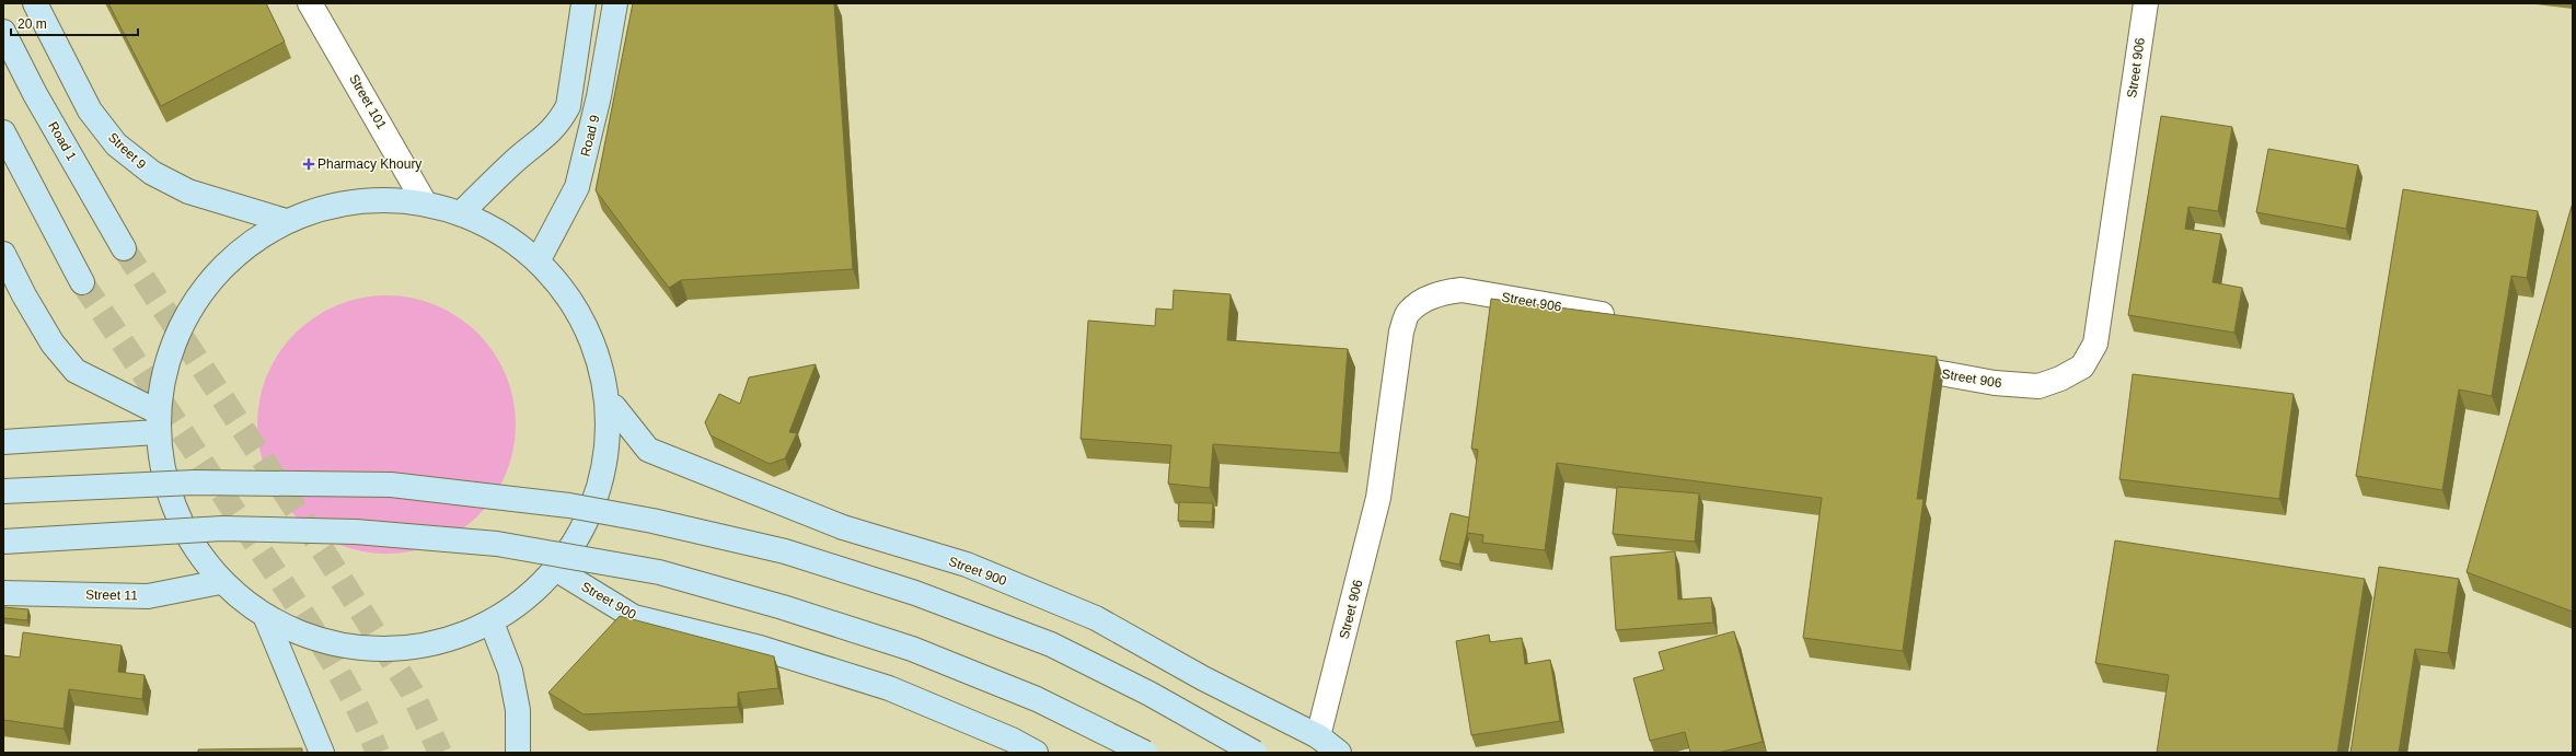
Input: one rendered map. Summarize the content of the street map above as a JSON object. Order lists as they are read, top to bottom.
{
  "streets": {
    "street": [
      "Street 906",
      "Street 101",
      "Road 9",
      "Road 1",
      "Street 9",
      "Street 900",
      "Street 11"
    ]
  },
  "crossings": [
    ["Street 906", "Street 900"]
  ],
  "places": {
    "health": ["Pharmacy Khoury"]
  },
  "scale_bar": "20 m"
}
